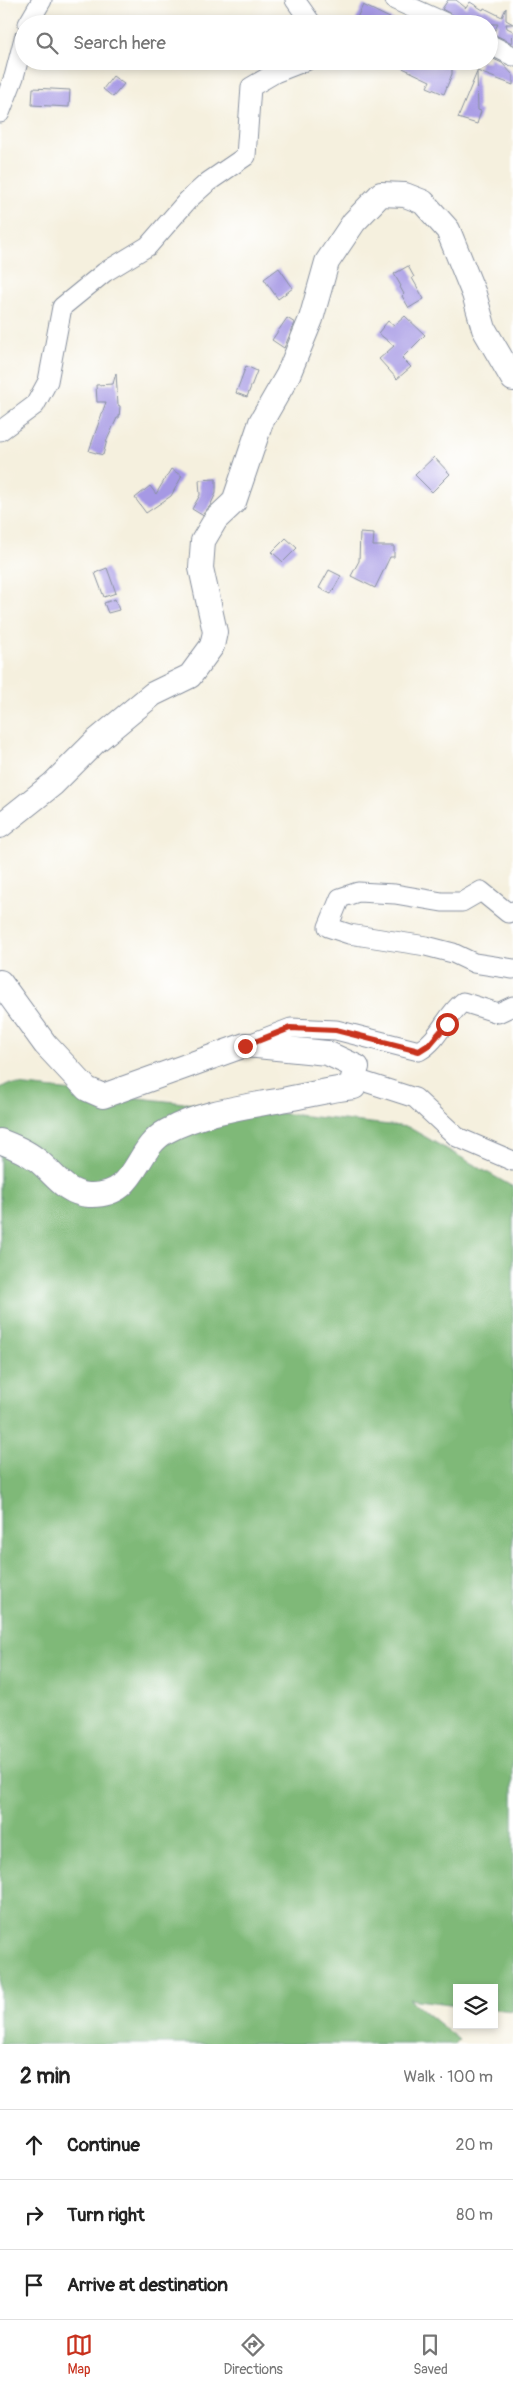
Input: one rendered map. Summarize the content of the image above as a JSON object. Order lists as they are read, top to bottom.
{
  "page": {
    "search": "Search here",
    "heading": ["2 min", "Walk · 100 m"],
    "list": [
      ["Continue", "20 m"],
      ["Turn right", "80 m"],
      "Arrive at destination"
    ],
    "nav": ["Map", "Directions", "Saved"]
  }
}
